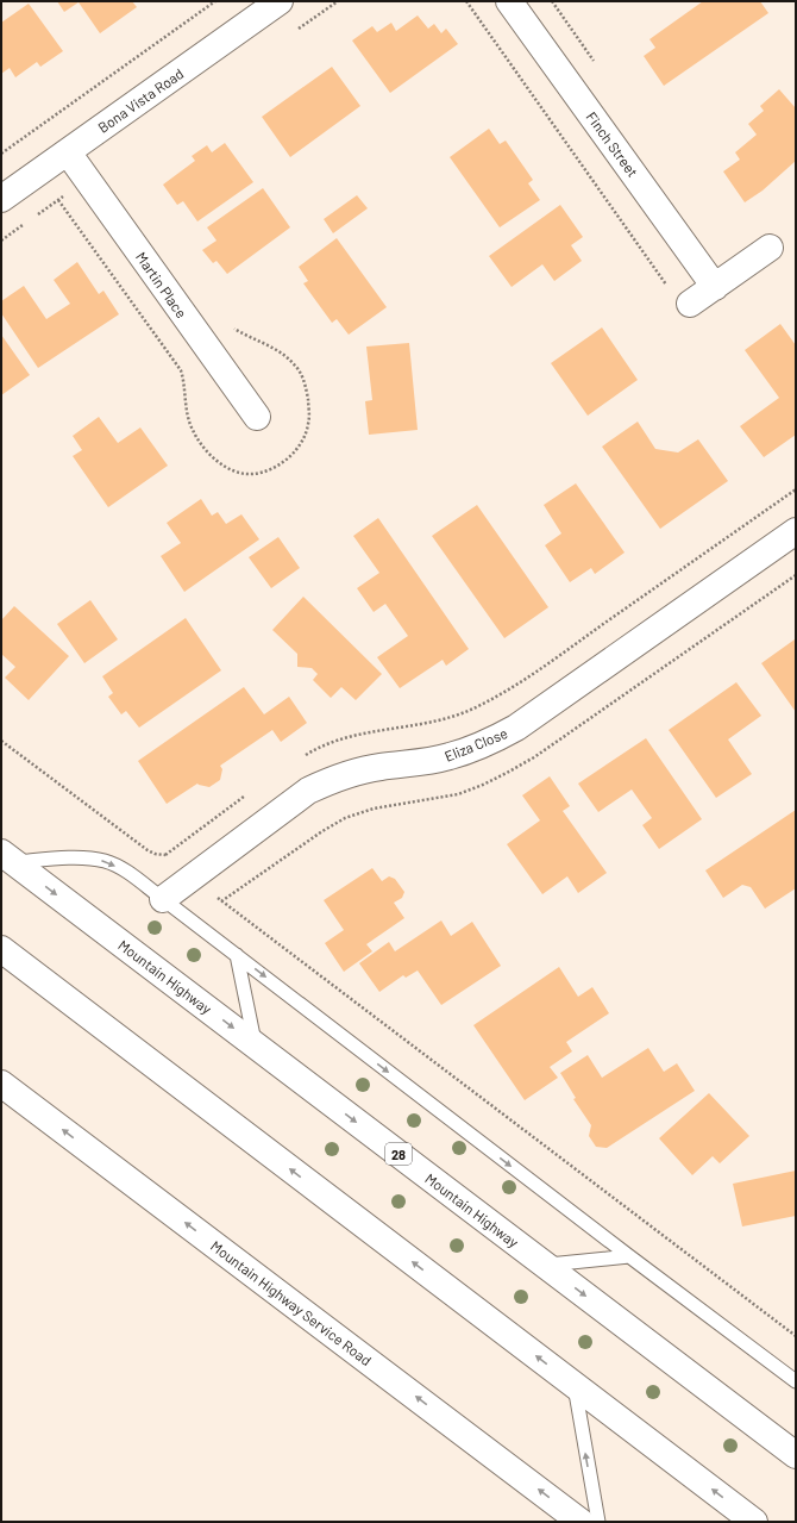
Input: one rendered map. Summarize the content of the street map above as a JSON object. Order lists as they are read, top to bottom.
{
  "streets": {
    "street": [
      "Bona Vista Road",
      "Finch Street",
      "Martin Place",
      "Eliza Close",
      "Mountain Highway",
      "28",
      "Mountain Highway Service Road"
    ]
  },
  "crossings": [
    ["Bona Vista Road", "Martin Place"],
    ["Eliza Close", "Mountain Highway"]
  ],
  "one_way": ["Mountain Highway"]
}
